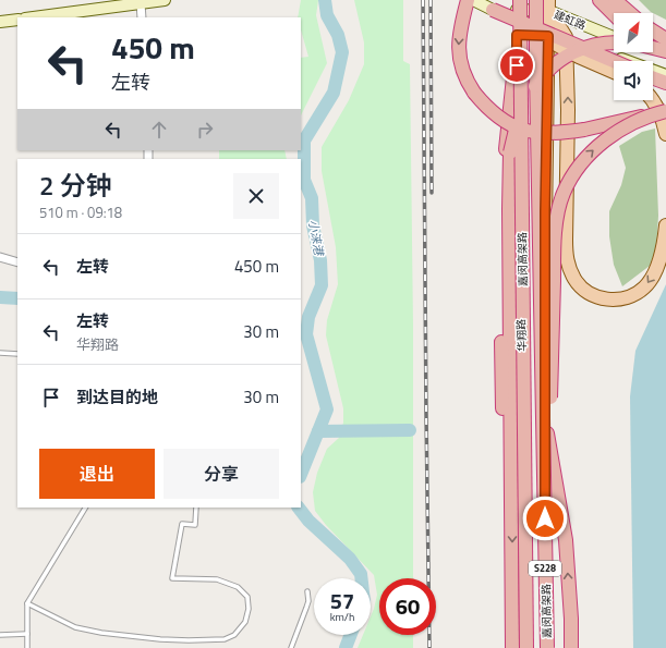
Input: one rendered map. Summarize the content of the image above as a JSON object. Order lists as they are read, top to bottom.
{
  "streets": {
    "highway": ["嘉闵高架路", "S228"],
    "main road": ["建虹路", "华翔路"]
  },
  "crossings": [
    ["建虹路", "嘉闵高架路"],
    ["建虹路", "华翔路"],
    ["嘉闵高架路", "华翔路"]
  ],
  "water": ["小涞港"],
  "north": "top right",
  "page": {
    "turn": ["450 m", "左转"],
    "heading": ["2 分钟", "510 m · 09:18"],
    "list": [
      {
        "name": "左转",
        "value": "450 m"
      },
      {
        "name": "左转",
        "note": "华翔路",
        "value": "30 m"
      },
      {
        "name": "到达目的地",
        "value": "30 m"
      }
    ],
    "buttons": ["退出", "分享"],
    "speed": "57 km/h",
    "limit": "60"
  }
}
